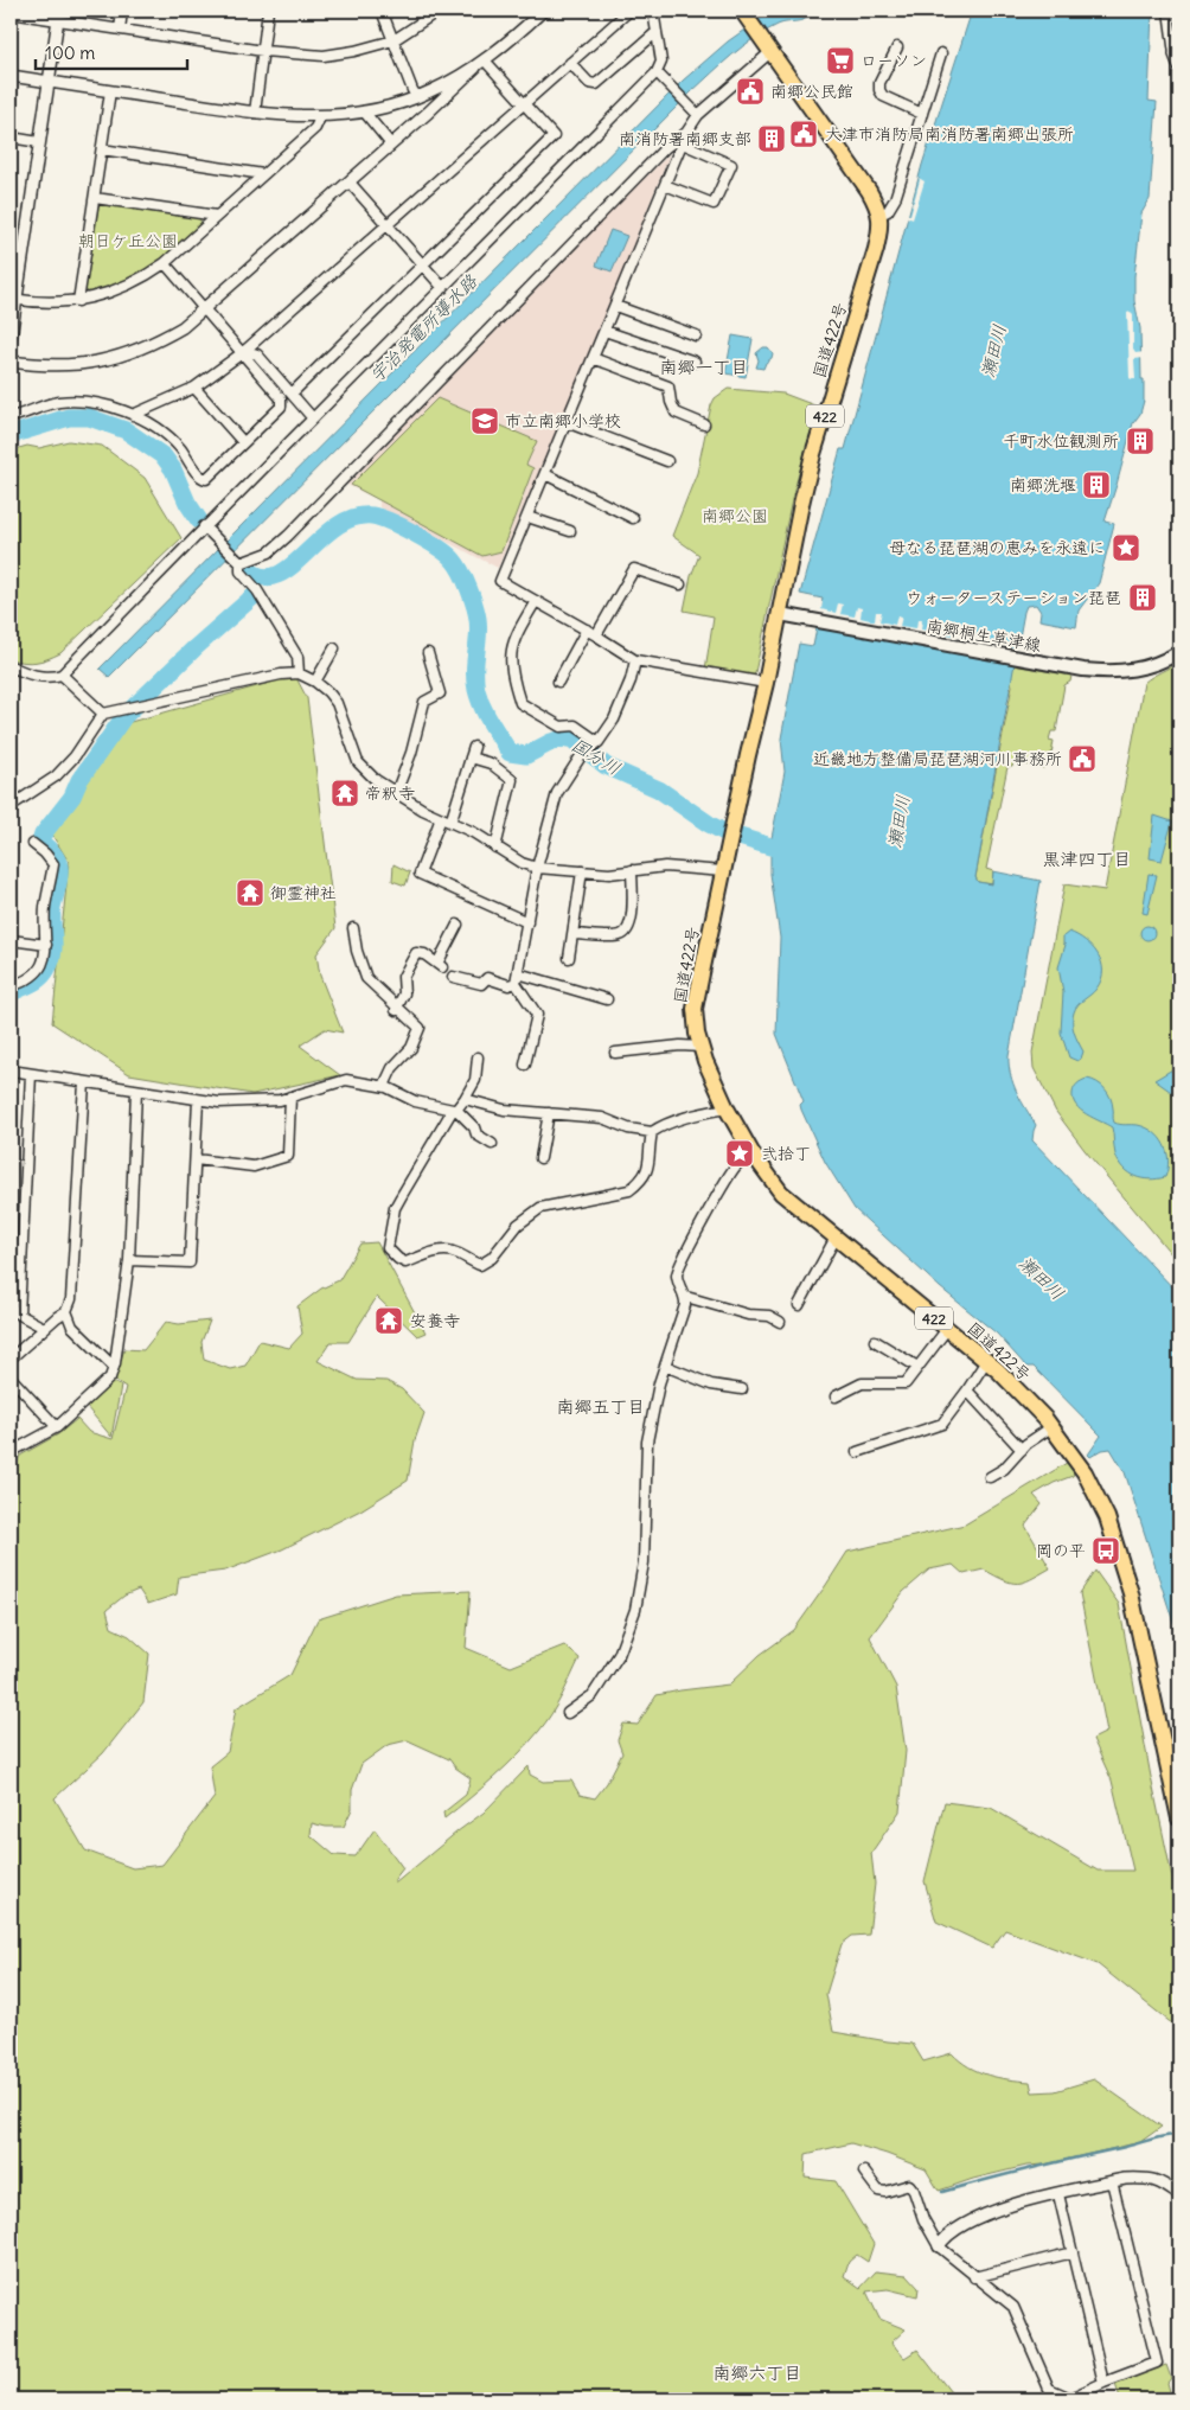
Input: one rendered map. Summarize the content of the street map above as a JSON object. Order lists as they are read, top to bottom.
{
  "streets": {
    "highway": ["国道422号", "422"],
    "main road": ["南郷桐生草津線"]
  },
  "crossings": [
    ["国道422号", "南郷桐生草津線"]
  ],
  "districts": [
    "南郷一丁目",
    "黒津四丁目",
    "南郷五丁目",
    "南郷六丁目"
  ],
  "water": ["宇治発電所導水路", "瀬田川", "国分川"],
  "parks": ["朝日ケ丘公園", "南郷公園"],
  "places": {
    "supermarket": ["ローソン"],
    "public building": ["南郷公民館", "大津市消防局南消防署南郷出張所", "近畿地方整備局琵琶湖河川事務所"],
    "building": [
      "南消防署南郷支部",
      "千町水位観測所",
      "南郷洗堰",
      "ウォーターステーション琵琶"
    ],
    "school or university": ["市立南郷小学校"],
    "place": ["母なる琵琶湖の恵みを永遠に", "弐拾丁"],
    "temple": ["帝釈寺", "御霊神社", "安養寺"],
    "bus stop": ["岡の平"]
  },
  "scale_bar": "100 m"
}
